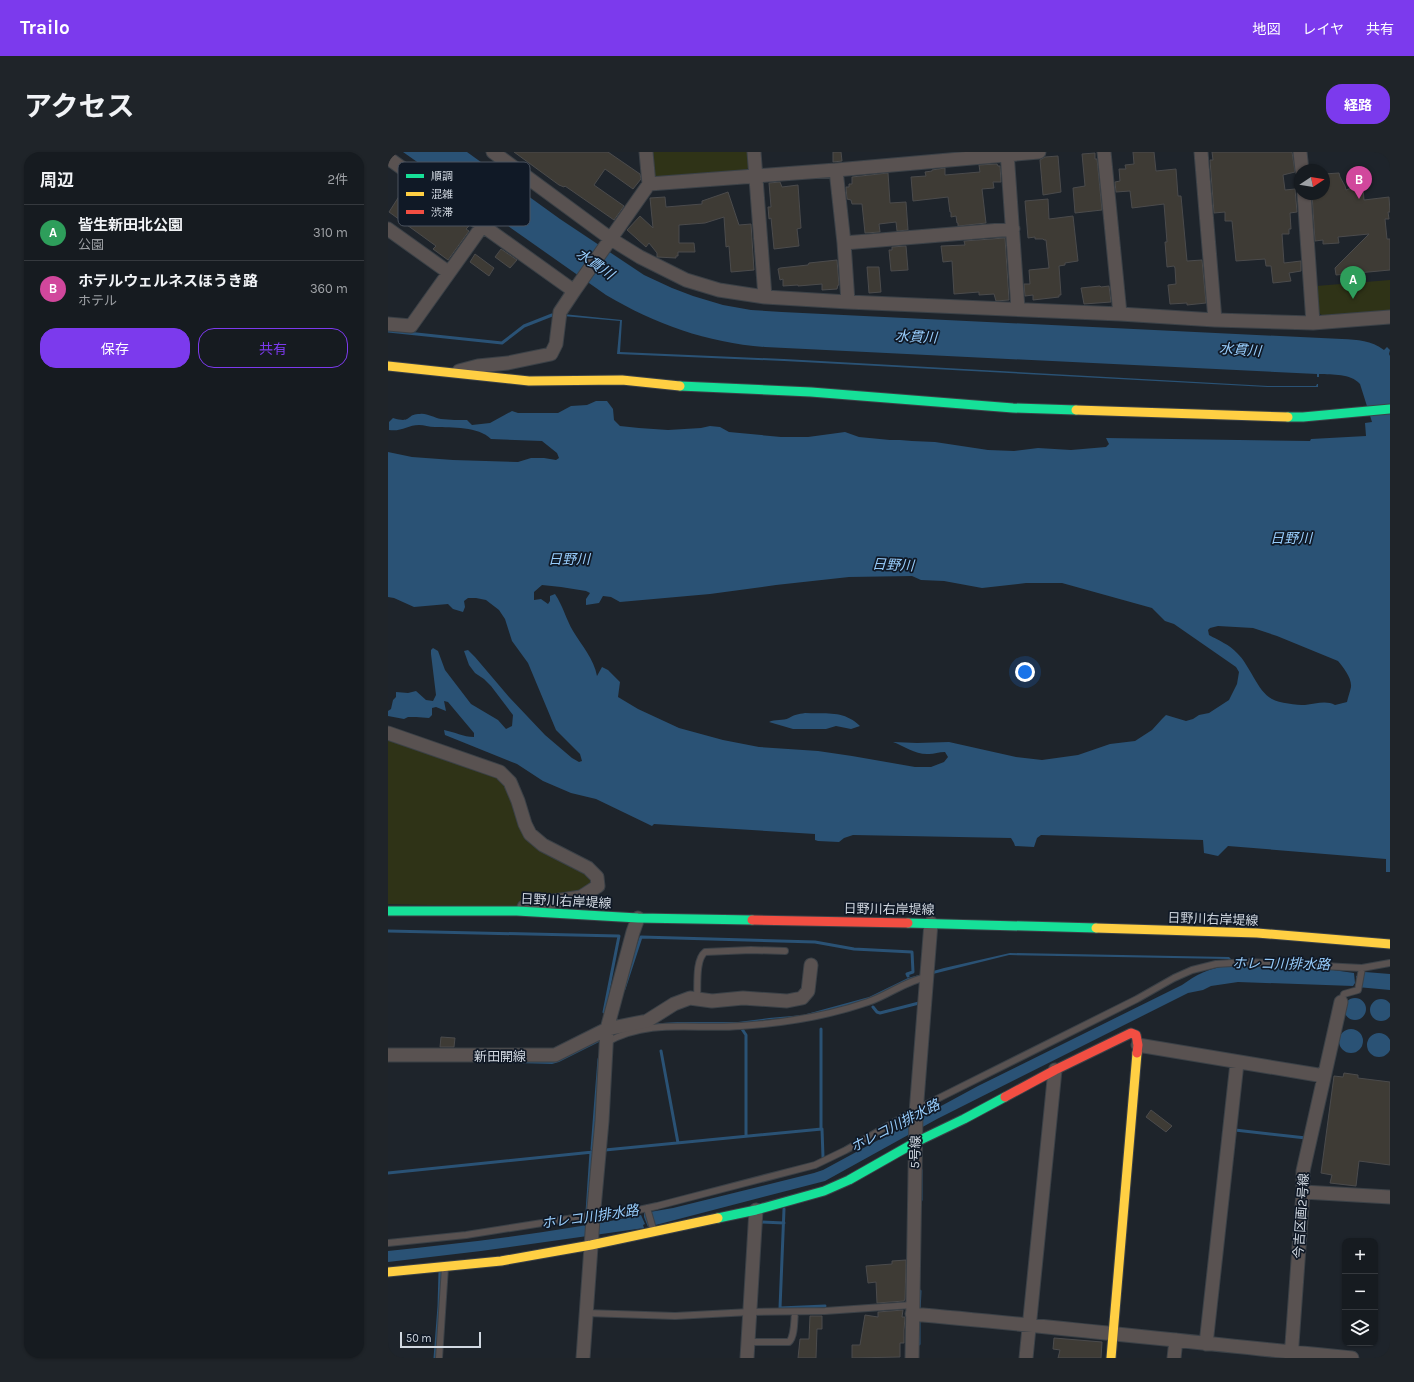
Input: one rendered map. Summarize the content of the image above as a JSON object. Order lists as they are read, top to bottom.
{
  "streets": {
    "street": [
      "日野川右岸堤線",
      "新田開線",
      "5号線",
      "今吉区画2号線"
    ]
  },
  "crossings": [
    ["日野川右岸堤線", "5号線"]
  ],
  "water": ["水貫川", "日野川", "ホレコ川排水路"],
  "legend": ["順調", "混雑", "渋滞"],
  "scale_bar": "50 m",
  "north": "right",
  "page": {
    "header": "Trailo",
    "nav": ["地図", "レイヤ", "共有"],
    "title": "アクセス",
    "buttons": [
      "経路",
      ["保存", "共有"]
    ],
    "heading": ["周辺", "2件"],
    "pins": ["B", "A"],
    "list": [
      {
        "mark": "A",
        "name": "皆生新田北公園",
        "note": "公園",
        "value": "310 m"
      },
      {
        "mark": "B",
        "name": "ホテルウェルネスほうき路",
        "note": "ホテル",
        "value": "360 m"
      }
    ],
    "map_buttons": ["+", "−"],
    "scale": "50 m"
  }
}
